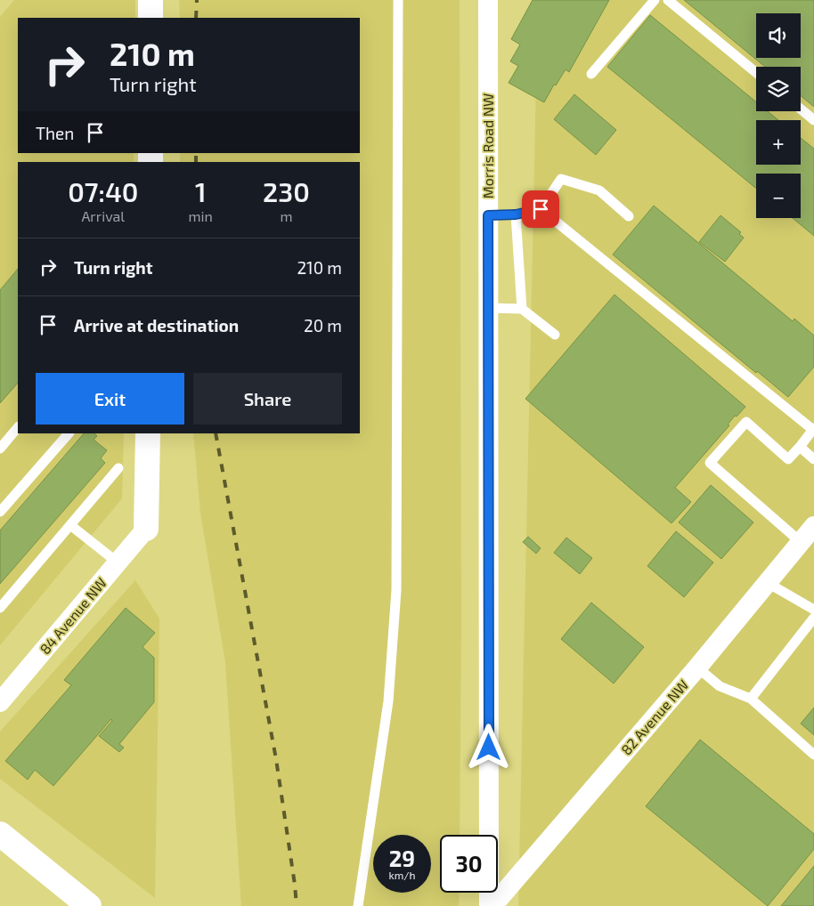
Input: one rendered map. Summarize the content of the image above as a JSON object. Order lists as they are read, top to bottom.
{
  "streets": {
    "street": ["Morris Road NW", "84 Avenue NW", "82 Avenue NW"]
  },
  "crossings": [
    ["Morris Road NW", "82 Avenue NW"]
  ],
  "page": {
    "map_buttons": ["+", "−"],
    "turn": ["210 m", "Turn right"],
    "then": "Then",
    "eta": [
      "07:40",
      "Arrival",
      "1",
      "min",
      "230",
      "m"
    ],
    "list": [
      {
        "name": "Turn right",
        "value": "210 m"
      },
      {
        "name": "Arrive at destination",
        "value": "20 m"
      }
    ],
    "buttons": ["Exit", "Share"],
    "speed": "29 km/h",
    "limit": "30"
  }
}
